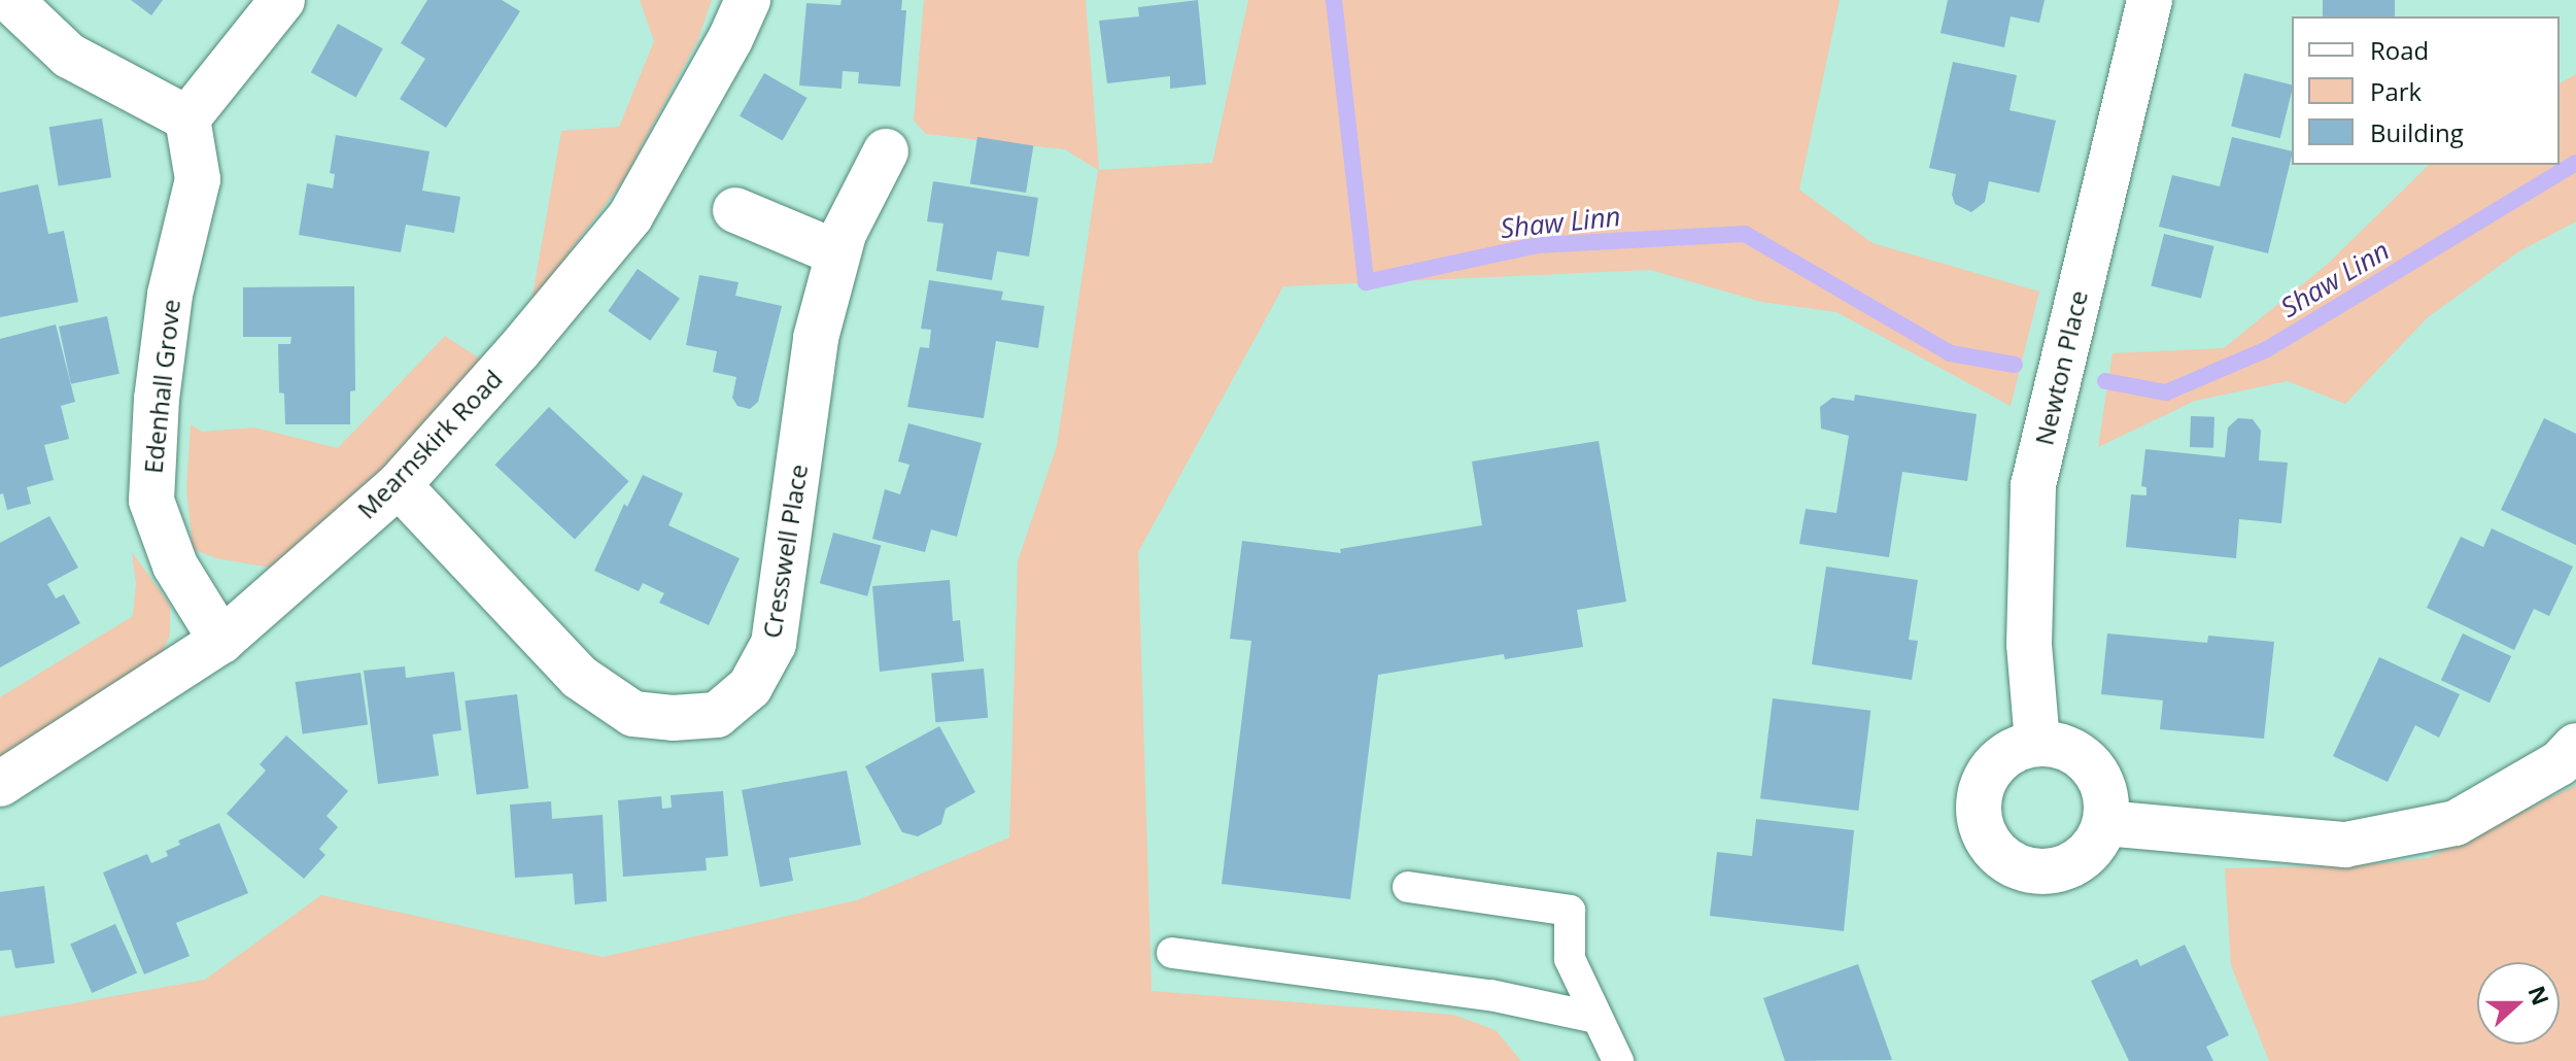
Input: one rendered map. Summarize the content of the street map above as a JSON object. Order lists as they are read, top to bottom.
{
  "streets": {
    "street": [
      "Newton Place",
      "Edenhall Grove",
      "Mearnskirk Road",
      "Cresswell Place"
    ]
  },
  "crossings": [
    ["Edenhall Grove", "Mearnskirk Road"],
    ["Mearnskirk Road", "Cresswell Place"]
  ],
  "water": ["Shaw Linn"],
  "legend": ["Road", "Park", "Building"],
  "north": "right"
}
